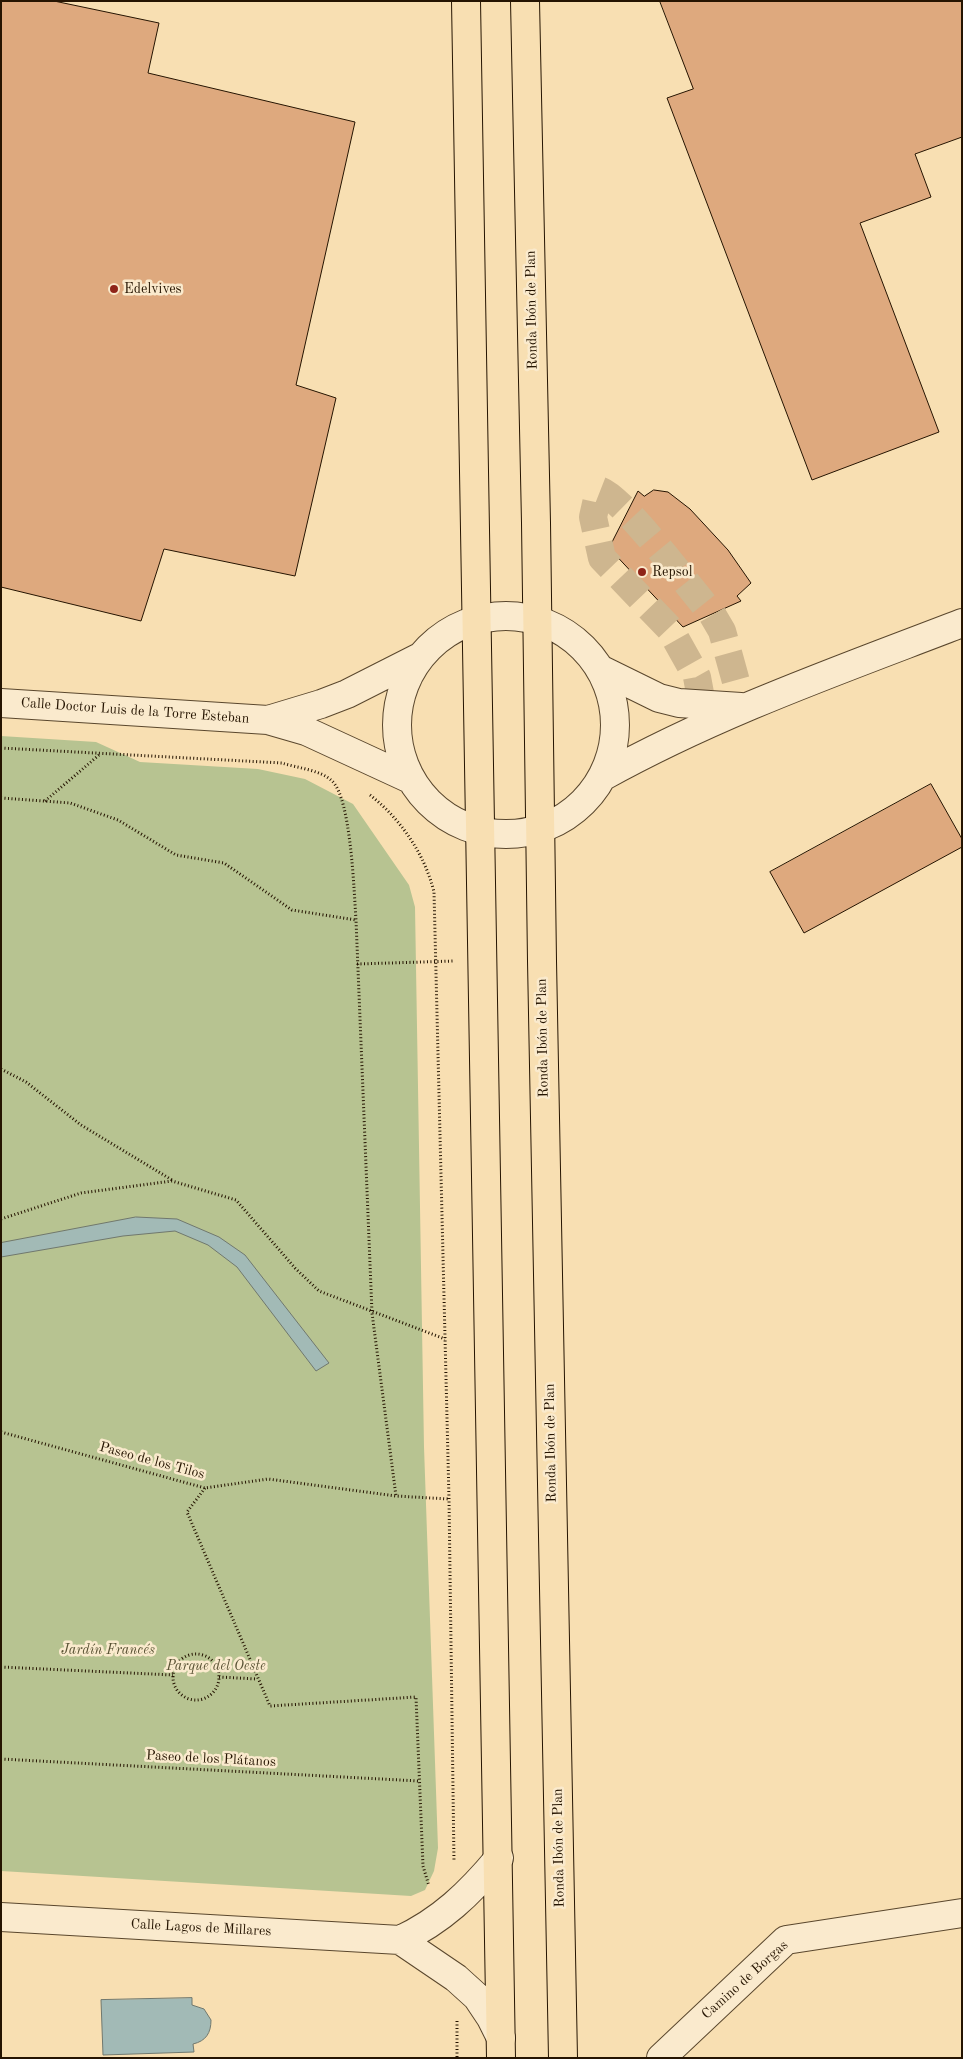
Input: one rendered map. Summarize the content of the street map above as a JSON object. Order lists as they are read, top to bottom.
{
  "streets": {
    "main road": ["Ronda Ibón de Plan"],
    "street": ["Calle Doctor Luis de la Torre Esteban", "Calle Lagos de Millares", "Camino de Borgas"],
    "path": ["Paseo de los Tilos", "Paseo de los Plátanos"]
  },
  "parks": ["Jardín Francés", "Parque del Oeste"],
  "places": ["Edelvives", "Repsol"]
}
